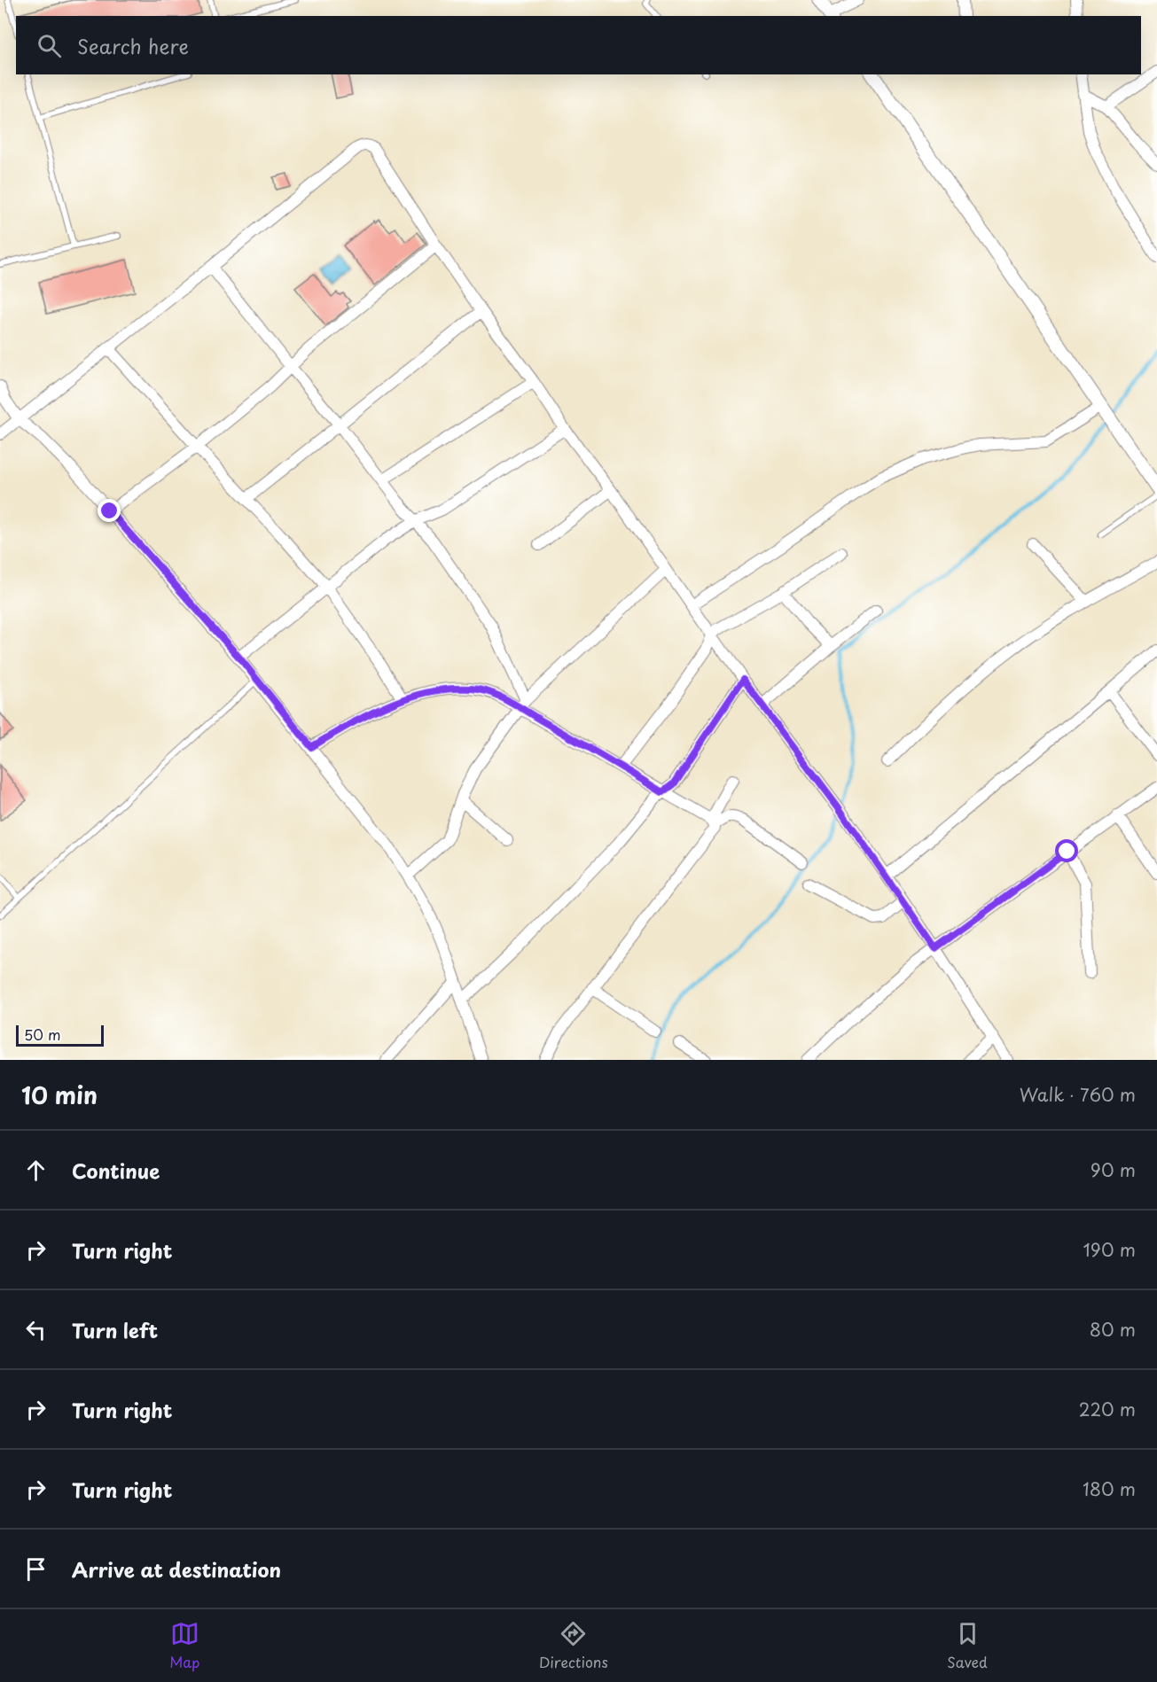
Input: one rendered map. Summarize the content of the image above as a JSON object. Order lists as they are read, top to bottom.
{
  "scale_bar": "50 m",
  "page": {
    "search": "Search here",
    "scale": "50 m",
    "heading": ["10 min", "Walk · 760 m"],
    "list": [
      ["Continue", "90 m"],
      ["Turn right", "190 m"],
      ["Turn left", "80 m"],
      ["Turn right", "220 m"],
      ["Turn right", "180 m"],
      "Arrive at destination"
    ],
    "nav": ["Map", "Directions", "Saved"]
  }
}
